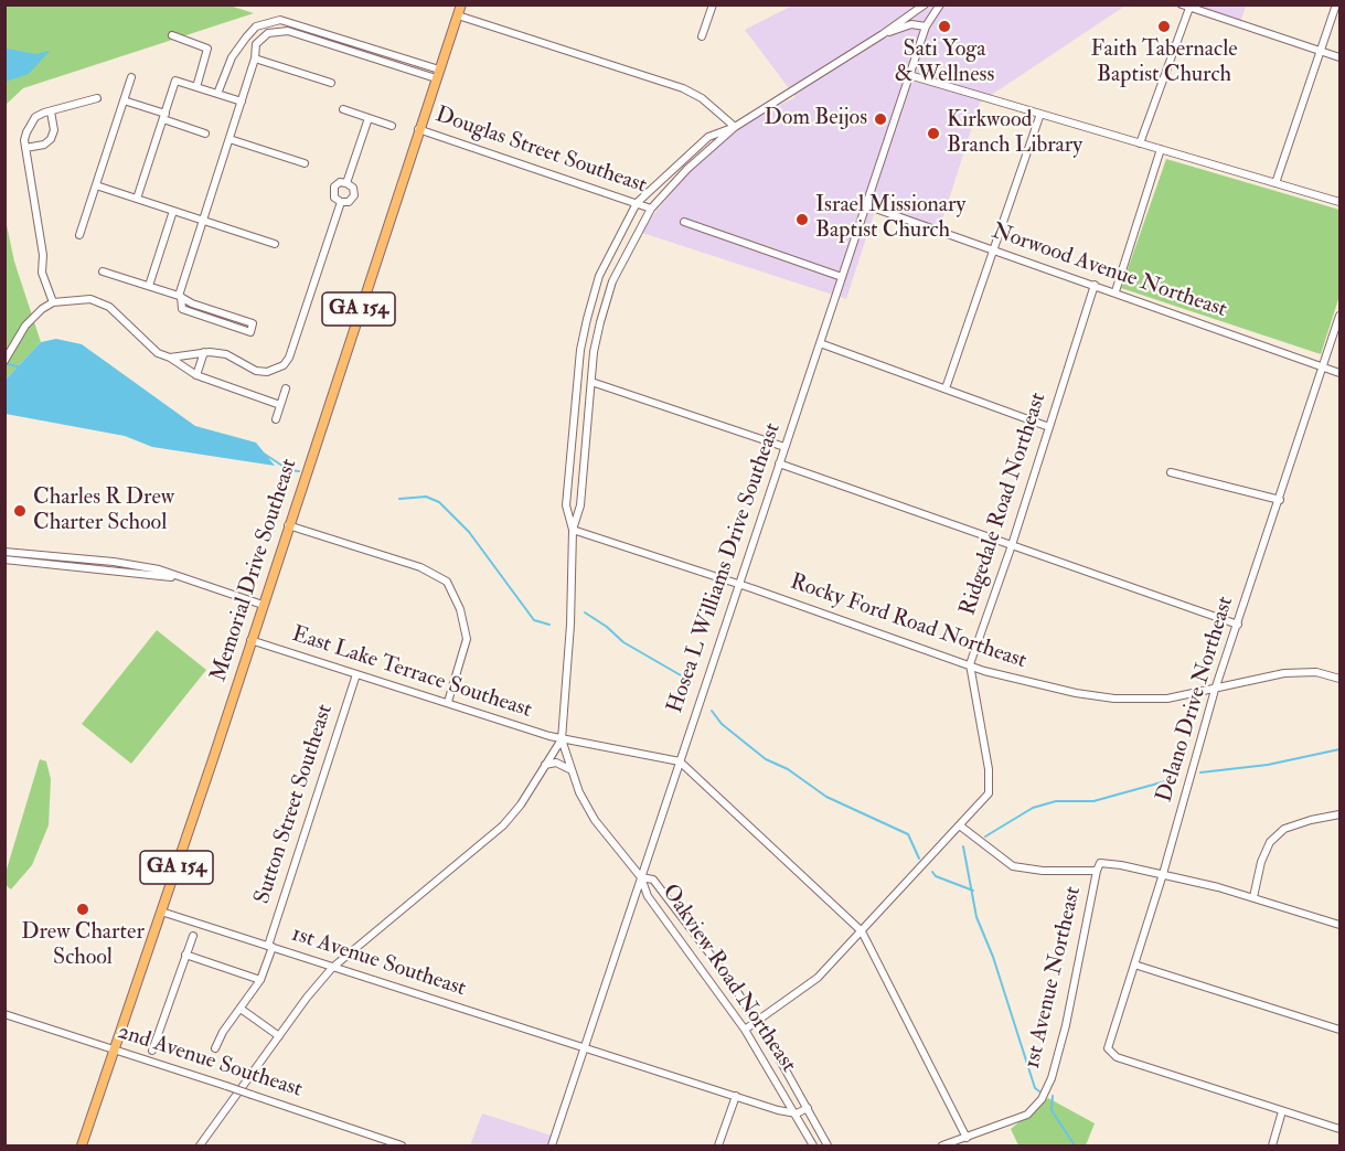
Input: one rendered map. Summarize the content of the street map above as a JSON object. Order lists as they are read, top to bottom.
{
  "streets": {
    "main road": ["GA 154", "Memorial Drive Southeast"],
    "street": [
      "Douglas Street Southeast",
      "Norwood Avenue Northeast",
      "Ridgedale Road Northeast",
      "Hosea L Williams Drive Southeast",
      "Rocky Ford Road Northeast",
      "East Lake Terrace Southeast",
      "Delano Drive Northeast",
      "Sutton Street Southeast",
      "1st Avenue Southeast",
      "1st Avenue Northeast",
      "Oakview Road Northeast",
      "2nd Avenue Southeast"
    ]
  },
  "crossings": [
    ["Douglas Street Southeast", "Memorial Drive Southeast"],
    ["Norwood Avenue Northeast", "Ridgedale Road Northeast"],
    ["Norwood Avenue Northeast", "Hosea L Williams Drive Southeast"],
    ["Norwood Avenue Northeast", "Delano Drive Northeast"],
    ["Ridgedale Road Northeast", "Rocky Ford Road Northeast"],
    ["Ridgedale Road Northeast", "Oakview Road Northeast"],
    ["Hosea L Williams Drive Southeast", "Rocky Ford Road Northeast"],
    ["Hosea L Williams Drive Southeast", "East Lake Terrace Southeast"],
    ["Hosea L Williams Drive Southeast", "1st Avenue Southeast"],
    ["Hosea L Williams Drive Southeast", "Oakview Road Northeast"],
    ["Memorial Drive Southeast", "East Lake Terrace Southeast"],
    ["Memorial Drive Southeast", "1st Avenue Southeast"],
    ["Memorial Drive Southeast", "2nd Avenue Southeast"],
    ["Rocky Ford Road Northeast", "Delano Drive Northeast"],
    ["East Lake Terrace Southeast", "Sutton Street Southeast"],
    ["Sutton Street Southeast", "1st Avenue Southeast"]
  ],
  "places": [
    "Sati Yoga & Wellness",
    "Faith Tabernacle Baptist Church",
    "Dom Beijos",
    "Kirkwood Branch Library",
    "Israel Missionary Baptist Church",
    "Charles R Drew Charter School",
    "Drew Charter School"
  ]
}
